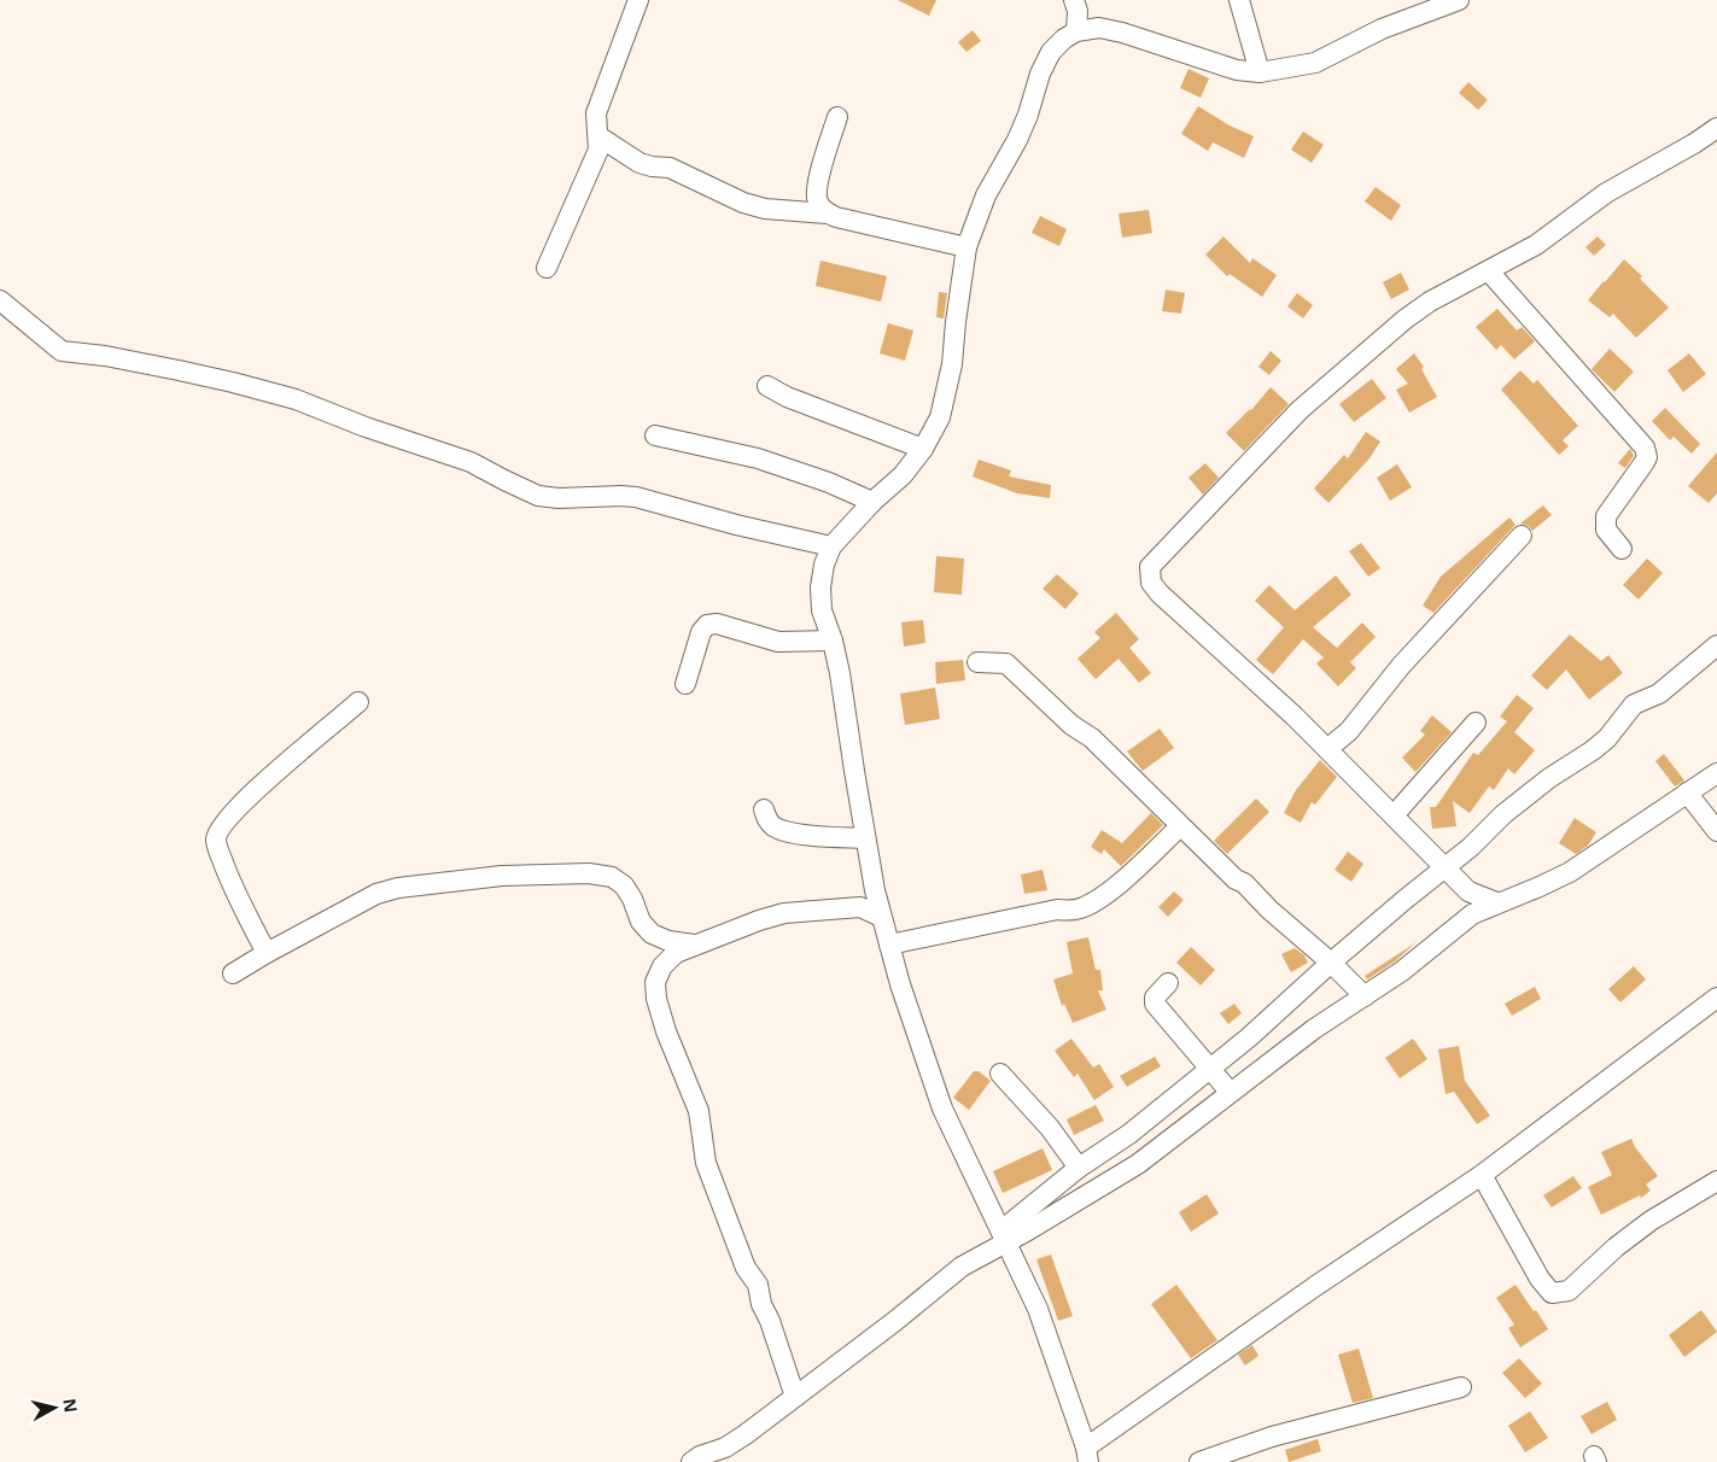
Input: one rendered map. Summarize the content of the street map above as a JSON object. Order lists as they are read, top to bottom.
{
  "north": "right"
}
